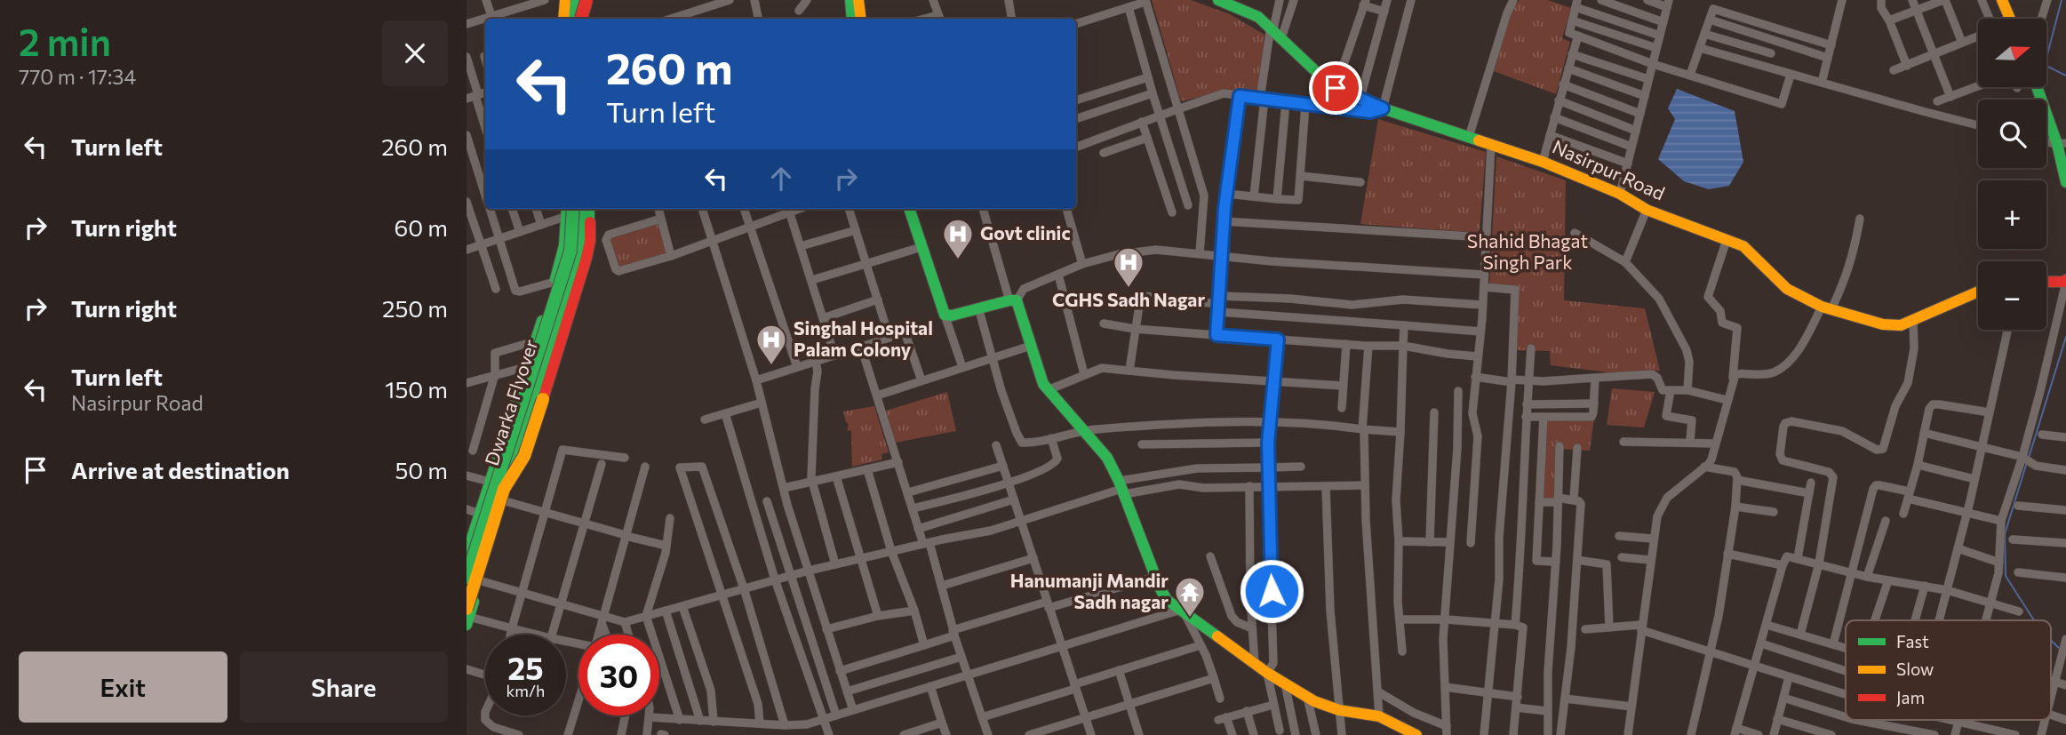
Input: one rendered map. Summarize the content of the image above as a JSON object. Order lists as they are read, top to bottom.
{
  "streets": {
    "street": ["Nasirpur Road", "Dwarka Flyover"]
  },
  "parks": ["Shahid Bhagat Singh Park"],
  "places": {
    "hospital": ["Govt clinic", "CGHS Sadh Nagar", "Singhal Hospital Palam Colony"],
    "temple": ["Hanumanji Mandir Sadh nagar"]
  },
  "legend": ["Fast", "Slow", "Jam"],
  "north": "right",
  "page": {
    "heading": ["2 min", "770 m · 17:34"],
    "map_buttons": ["+", "−"],
    "turn": ["260 m", "Turn left"],
    "list": [
      {
        "name": "Turn left",
        "value": "260 m"
      },
      {
        "name": "Turn right",
        "value": "60 m"
      },
      {
        "name": "Turn right",
        "value": "250 m"
      },
      {
        "name": "Turn left",
        "note": "Nasirpur Road",
        "value": "150 m"
      },
      {
        "name": "Arrive at destination",
        "value": "50 m"
      }
    ],
    "speed": "25 km/h",
    "limit": "30",
    "buttons": ["Exit", "Share"]
  }
}
